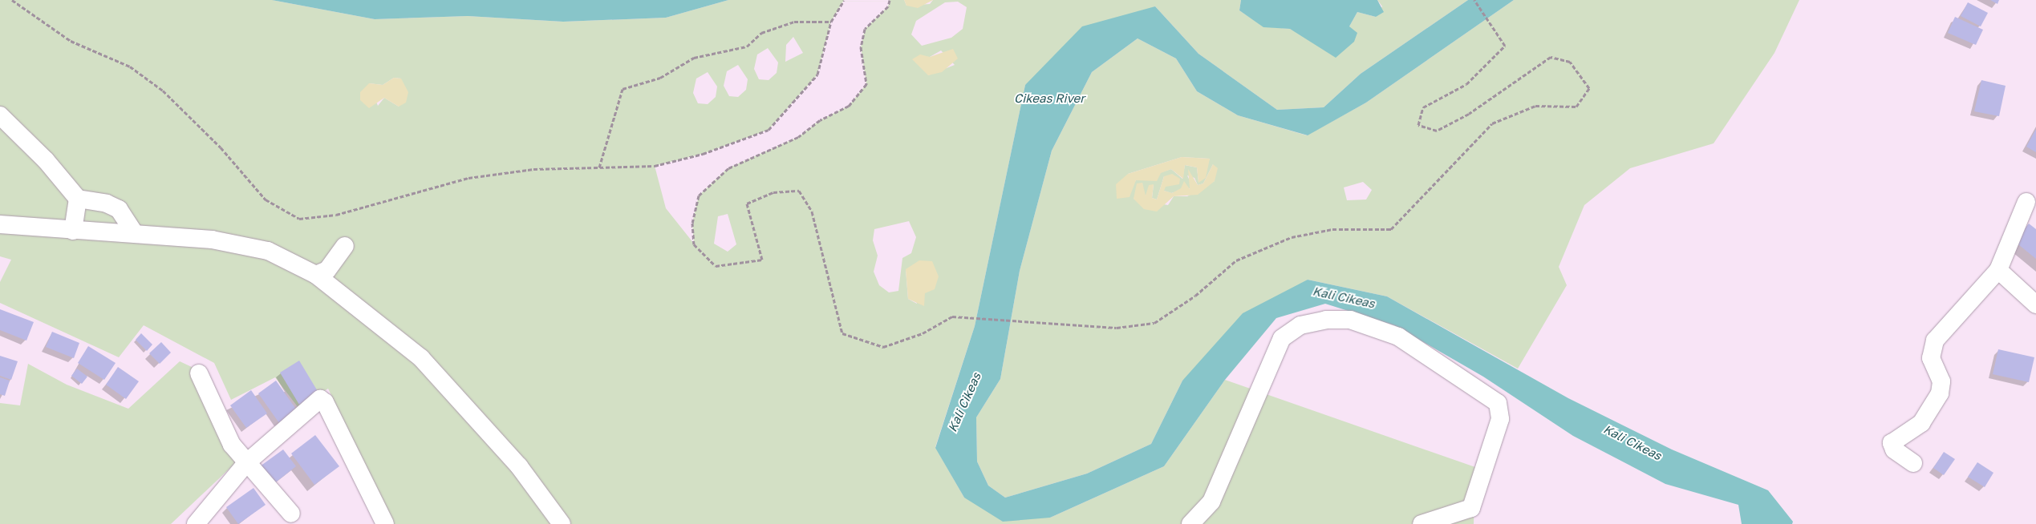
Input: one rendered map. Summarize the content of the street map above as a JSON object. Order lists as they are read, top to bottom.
{
  "water": ["Cikeas River", "Kali Cikeas"]
}
